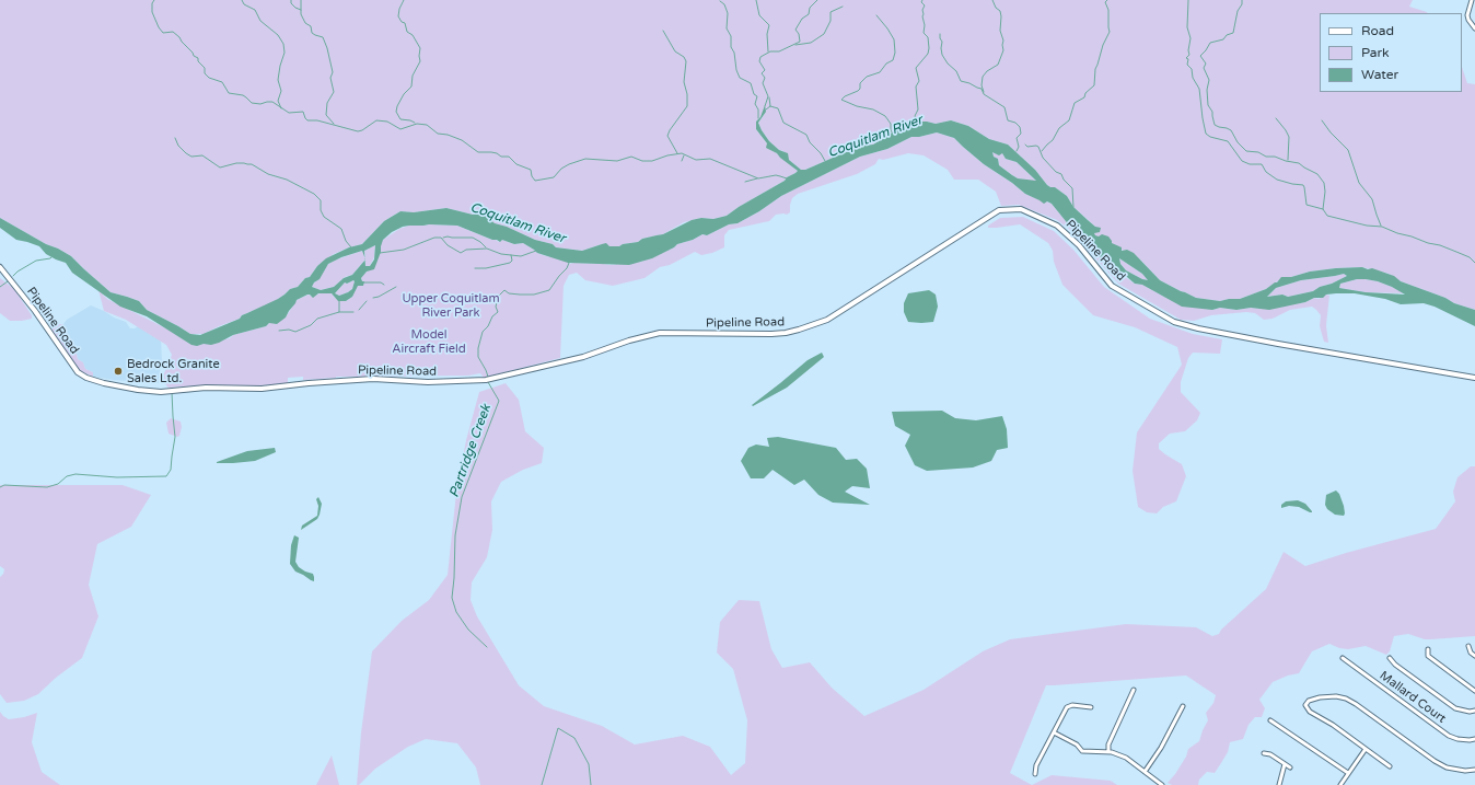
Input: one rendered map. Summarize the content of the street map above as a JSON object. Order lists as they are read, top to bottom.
{
  "streets": {
    "street": ["Pipeline Road", "Mallard Court"]
  },
  "water": ["Coquitlam River", "Partridge Creek"],
  "parks": ["Upper Coquitlam River Park", "Model Aircraft Field"],
  "places": ["Bedrock Granite Sales Ltd."],
  "legend": ["Road", "Park", "Water"]
}
